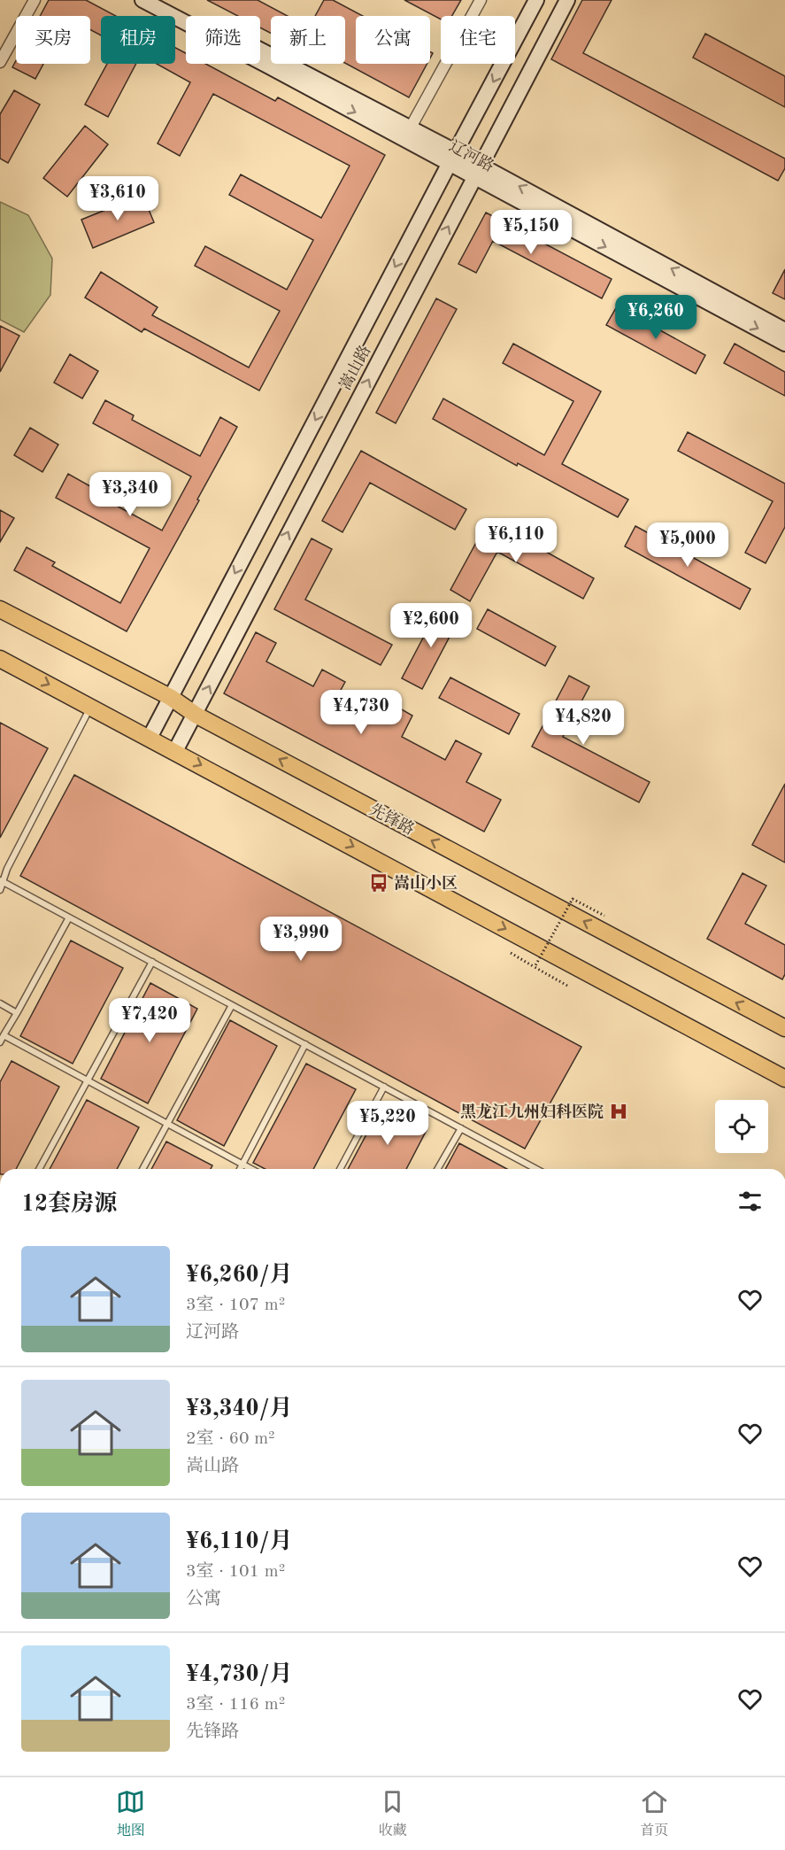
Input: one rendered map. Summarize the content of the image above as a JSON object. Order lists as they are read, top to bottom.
{
  "streets": {
    "main road": ["辽河路", "嵩山路", "先锋路"]
  },
  "crossings": [
    ["辽河路", "嵩山路"],
    ["嵩山路", "先锋路"]
  ],
  "places": {
    "bus stop": ["嵩山小区"],
    "hospital": ["黑龙江九州妇科医院"]
  },
  "page": {
    "chip": [
      "买房",
      "租房",
      "筛选",
      "新上",
      "公寓",
      "住宅"
    ],
    "price": [
      "¥3,610",
      "¥5,150",
      "¥6,260",
      "¥3,340",
      "¥6,110",
      "¥5,000",
      "¥2,600",
      "¥4,730",
      "¥4,820",
      "¥3,990",
      "¥7,420",
      "¥5,220"
    ],
    "heading": "12套房源",
    "list": [
      {
        "name": "¥6,260/月",
        "note": "3室 · 107 m² · 辽河路"
      },
      {
        "name": "¥3,340/月",
        "note": "2室 · 60 m² · 嵩山路"
      },
      {
        "name": "¥6,110/月",
        "note": "3室 · 101 m² · 公寓"
      },
      {
        "name": "¥4,730/月",
        "note": "3室 · 116 m² · 先锋路"
      }
    ],
    "tabs": ["地图", "收藏", "首页"]
  }
}
